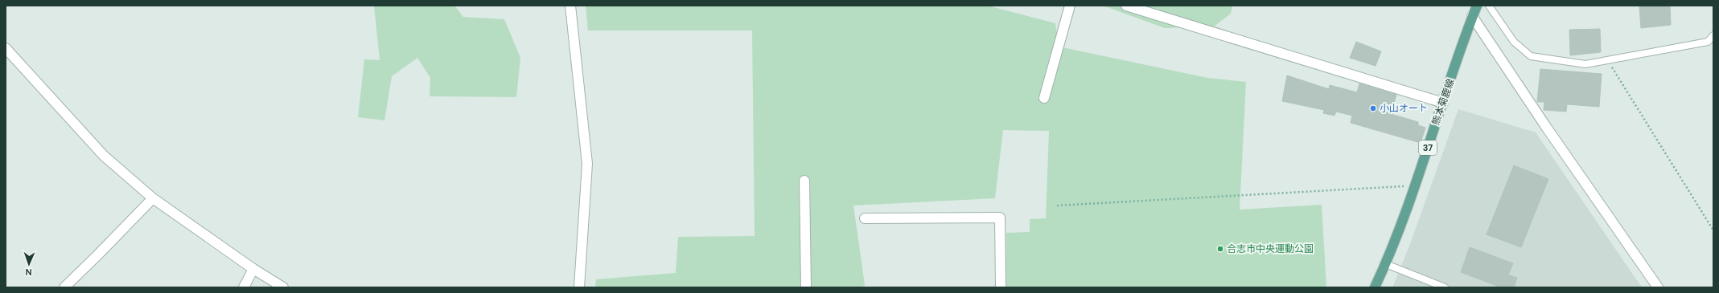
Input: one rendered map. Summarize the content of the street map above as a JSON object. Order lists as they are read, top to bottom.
{
  "streets": {
    "main road": ["熊本菊鹿線", "37"]
  },
  "places": ["小山オート", "合志市中央運動公園"],
  "north": "bottom"
}
